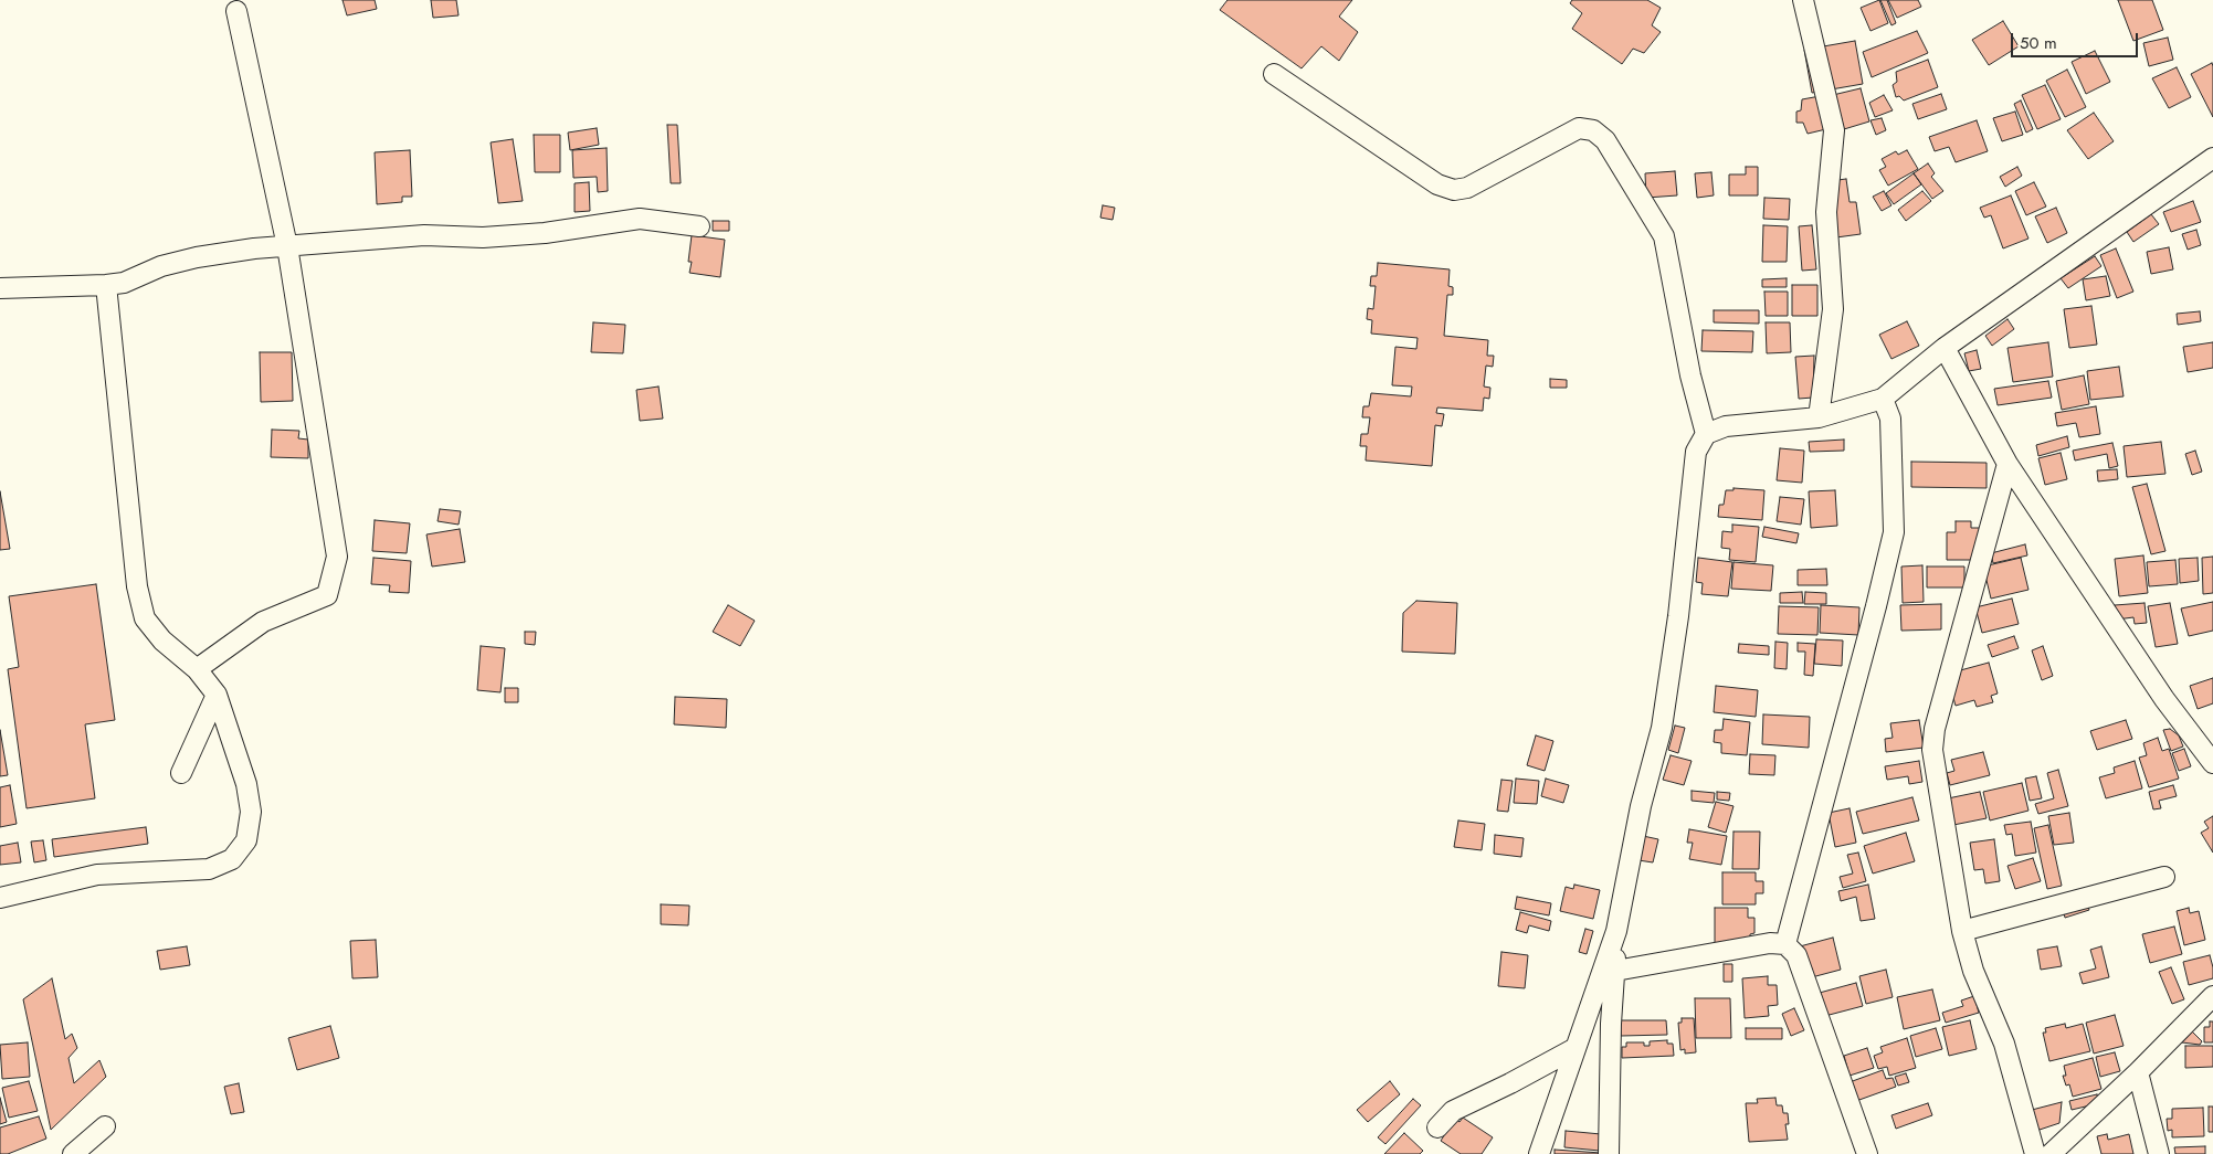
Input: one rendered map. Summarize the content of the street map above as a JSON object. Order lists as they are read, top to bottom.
{
  "scale_bar": "50 m"
}
